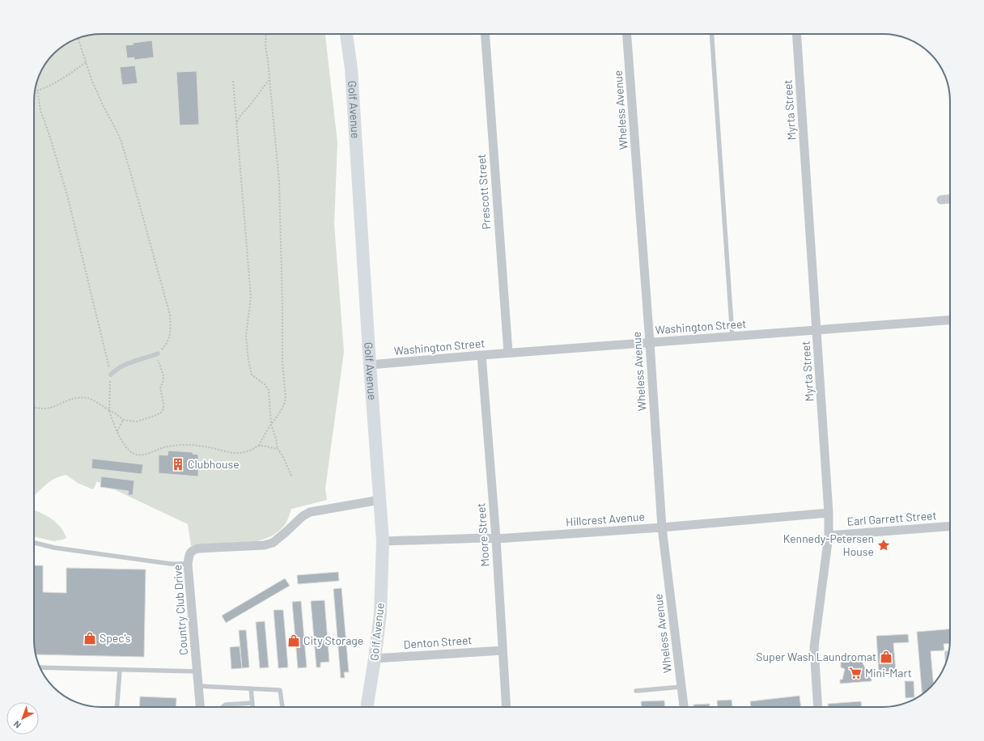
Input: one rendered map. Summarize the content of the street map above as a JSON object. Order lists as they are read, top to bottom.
{
  "streets": {
    "main road": ["Golf Avenue"],
    "street": [
      "Wheless Avenue",
      "Myrta Street",
      "Prescott Street",
      "Washington Street",
      "Earl Garrett Street",
      "Hillcrest Avenue",
      "Moore Street",
      "Country Club Drive",
      "Denton Street"
    ]
  },
  "crossings": [
    ["Golf Avenue", "Washington Street"],
    ["Golf Avenue", "Hillcrest Avenue"],
    ["Golf Avenue", "Country Club Drive"],
    ["Golf Avenue", "Denton Street"],
    ["Wheless Avenue", "Washington Street"],
    ["Wheless Avenue", "Hillcrest Avenue"],
    ["Myrta Street", "Washington Street"],
    ["Myrta Street", "Earl Garrett Street"],
    ["Myrta Street", "Hillcrest Avenue"],
    ["Prescott Street", "Washington Street"],
    ["Washington Street", "Moore Street"],
    ["Hillcrest Avenue", "Moore Street"],
    ["Moore Street", "Denton Street"]
  ],
  "places": {
    "building": ["Clubhouse"],
    "place": ["Kennedy-Petersen House"],
    "shop": ["Spec's", "City Storage", "Super Wash Laundromat"],
    "supermarket": ["Mini-Mart"]
  },
  "north": "bottom left"
}
